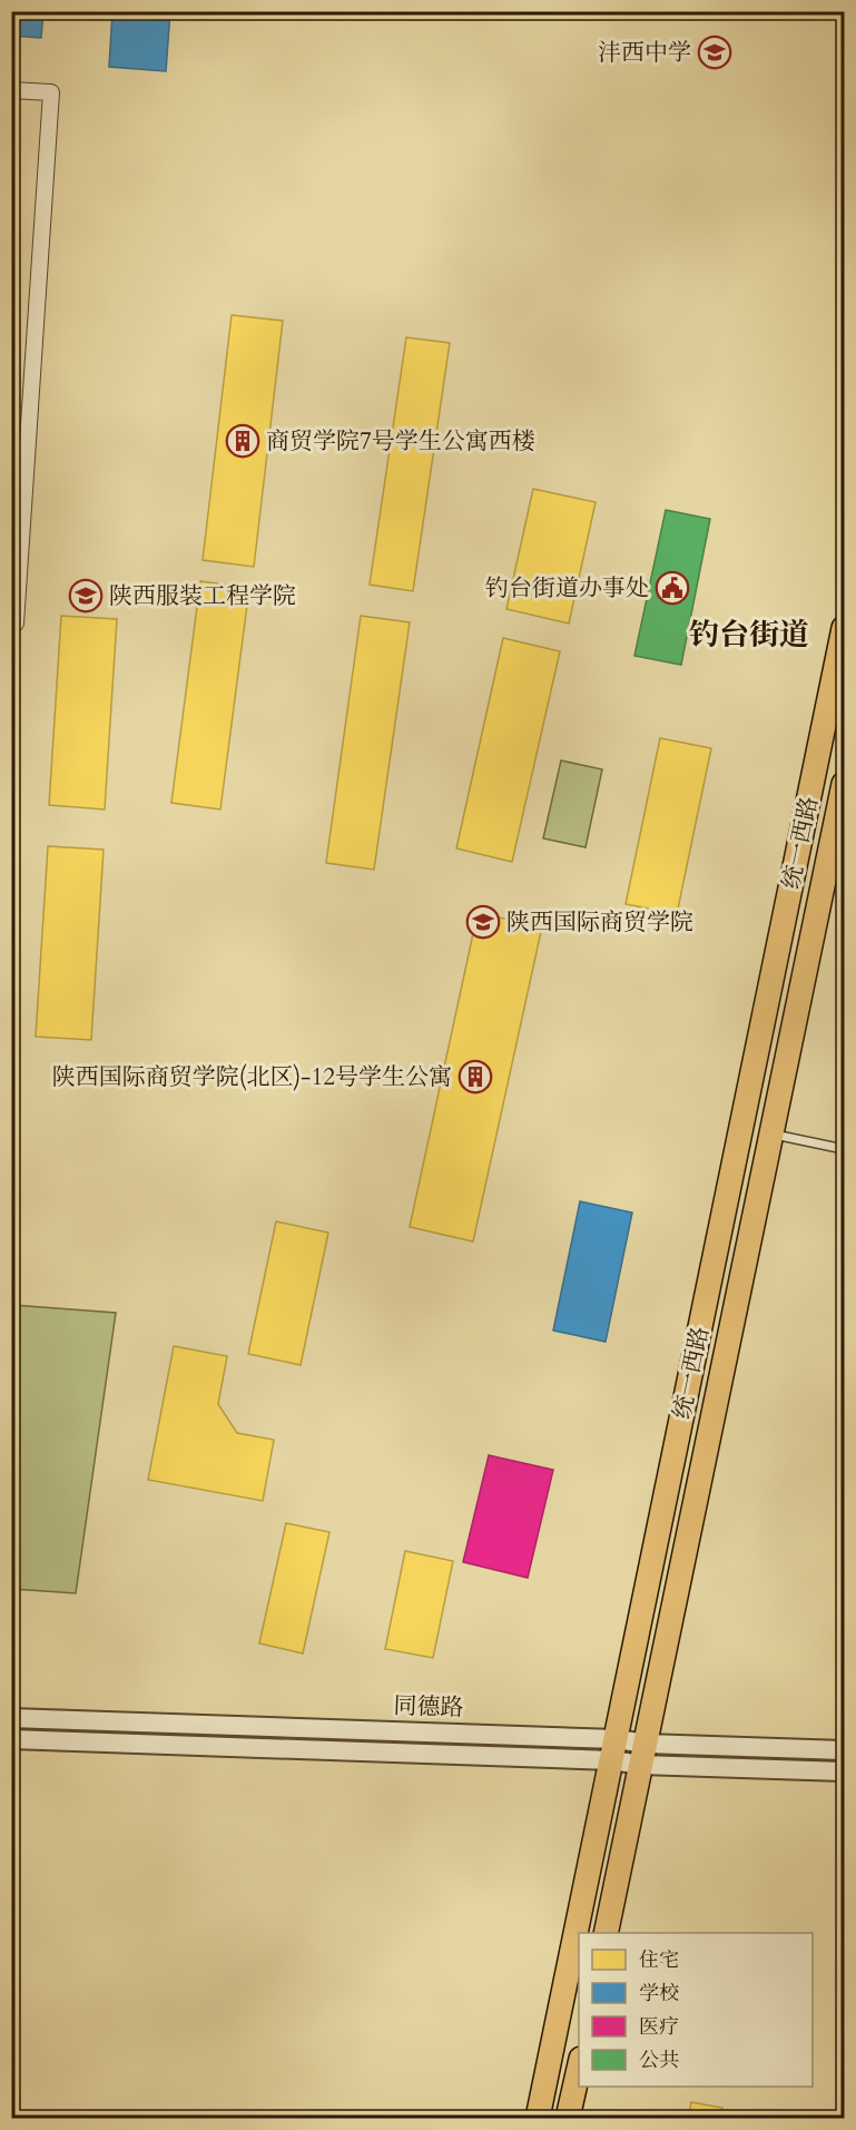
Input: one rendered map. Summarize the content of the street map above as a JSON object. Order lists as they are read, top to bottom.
{
  "streets": {
    "main road": ["统一西路"],
    "street": ["同德路"]
  },
  "crossings": [
    ["统一西路", "同德路"]
  ],
  "districts": ["钓台街道"],
  "places": {
    "school or university": ["沣西中学", "陕西服装工程学院", "陕西国际商贸学院"],
    "building": ["商贸学院7号学生公寓西楼", "陕西国际商贸学院(北区)-12号学生公寓"],
    "public building": ["钓台街道办事处"]
  },
  "legend": [
    "住宅",
    "学校",
    "医疗",
    "公共"
  ]
}
